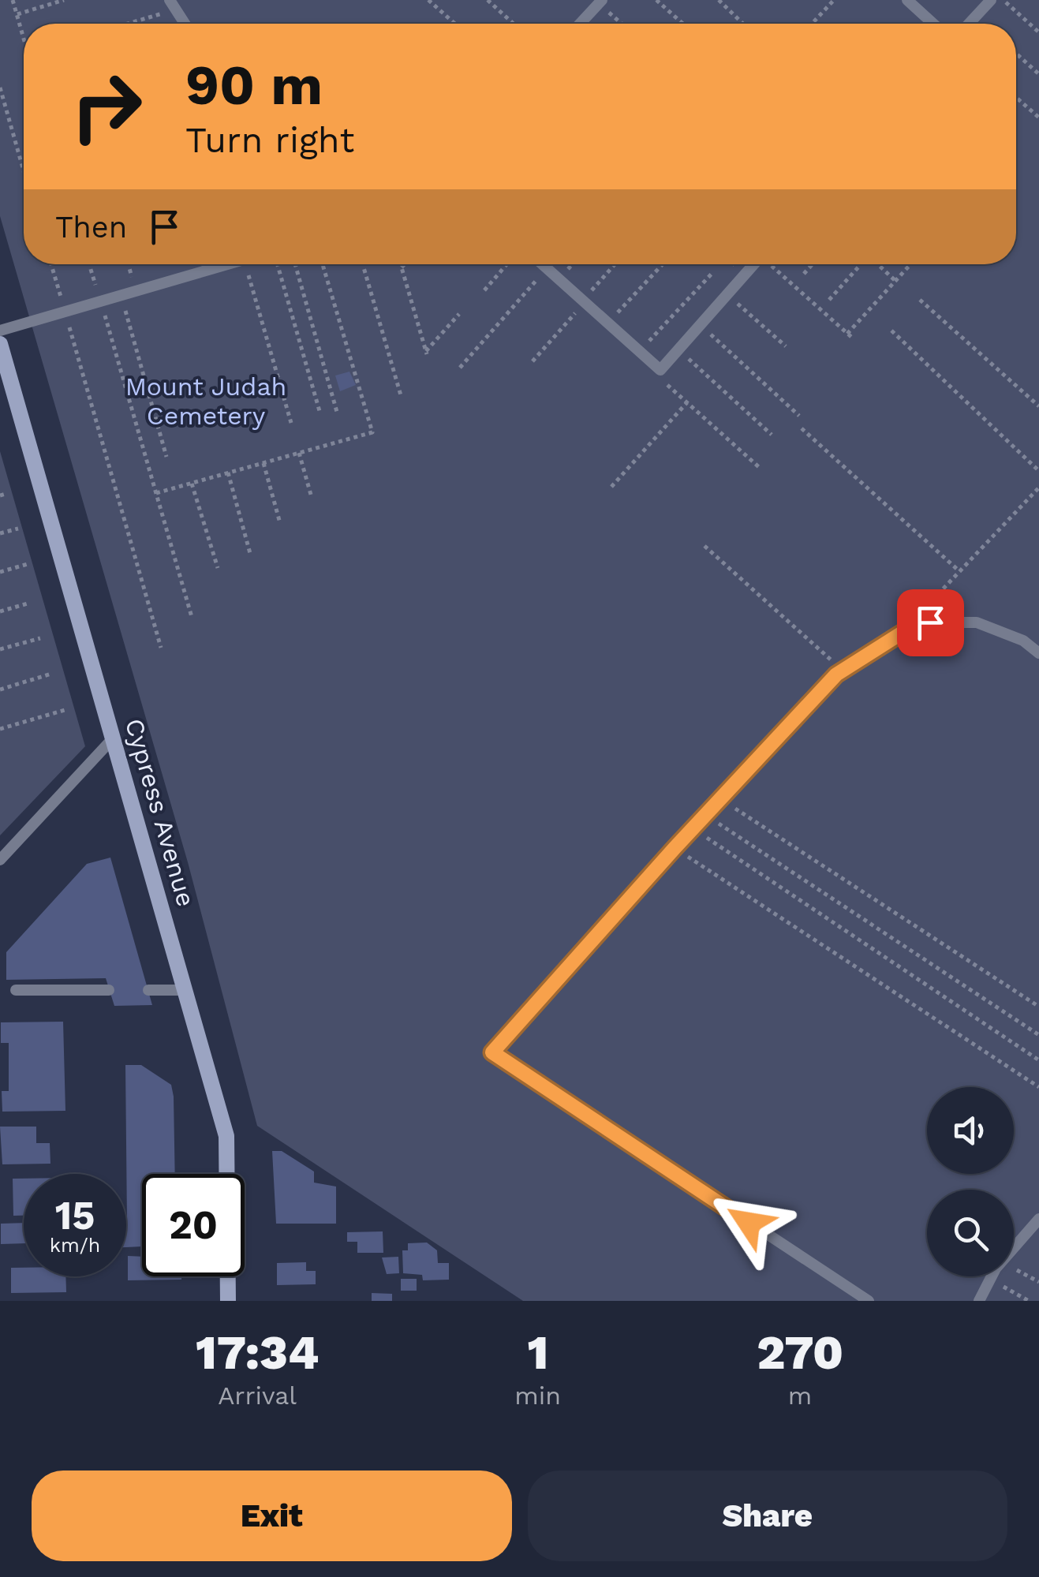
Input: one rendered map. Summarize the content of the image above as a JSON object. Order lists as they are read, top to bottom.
{
  "streets": {
    "street": ["Cypress Avenue"]
  },
  "parks": ["Mount Judah Cemetery"],
  "page": {
    "turn": ["90 m", "Turn right"],
    "then": "Then",
    "speed": "15 km/h",
    "limit": "20",
    "eta": [
      "17:34",
      "Arrival",
      "1",
      "min",
      "270",
      "m"
    ],
    "buttons": ["Exit", "Share"]
  }
}
